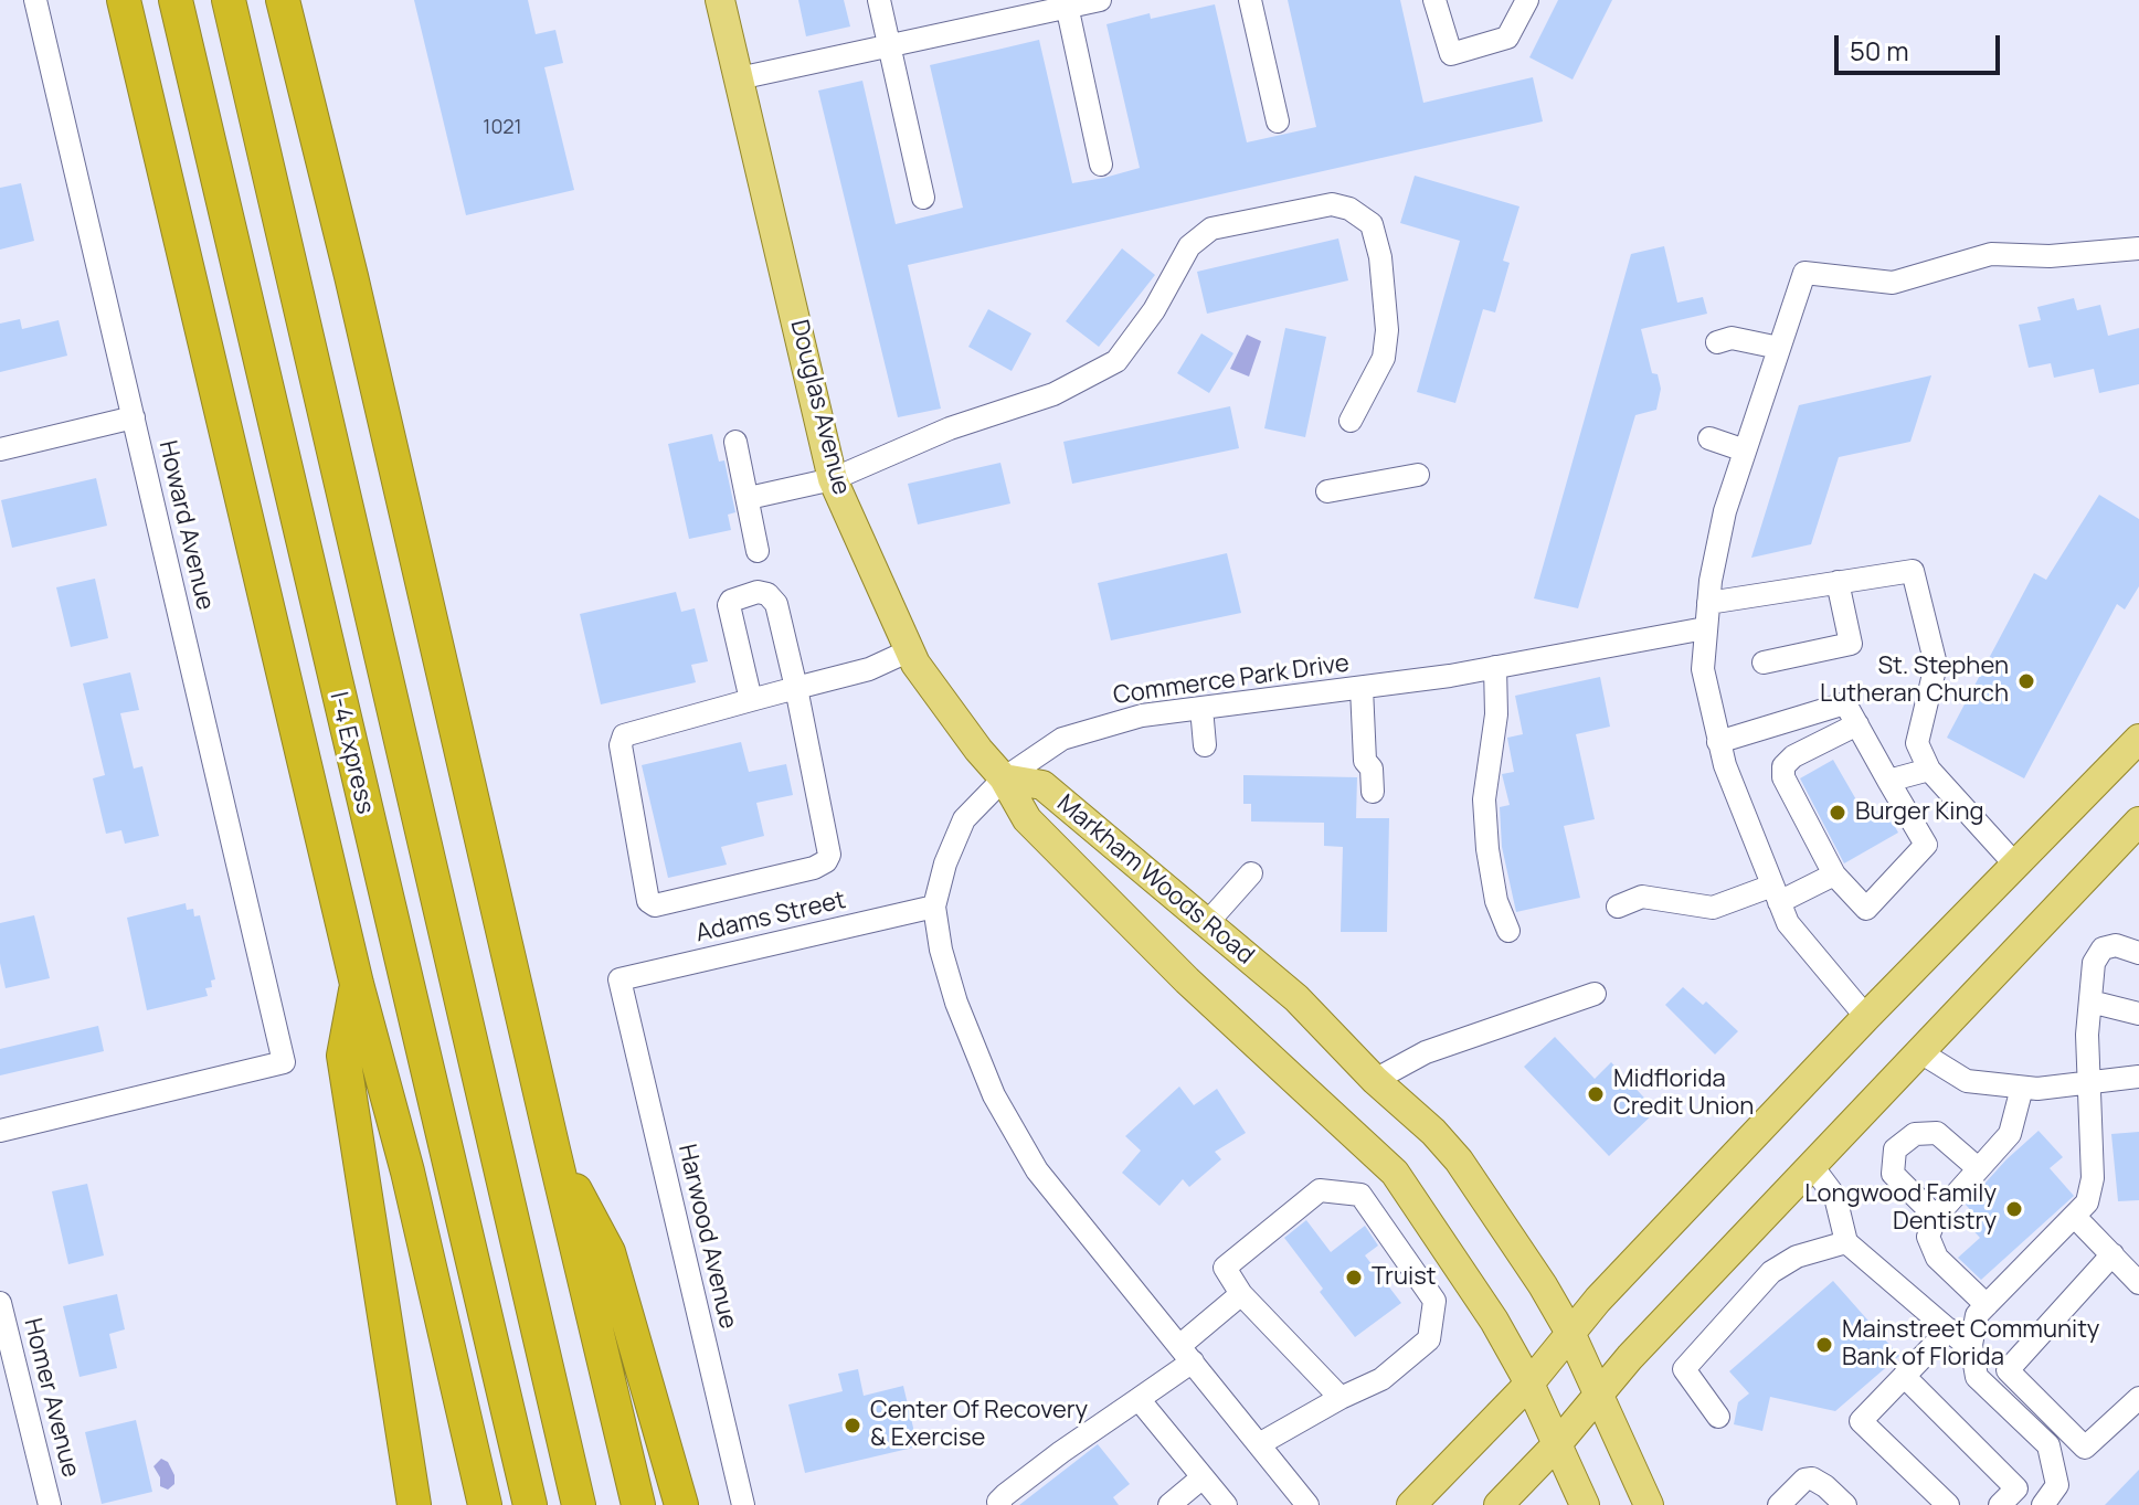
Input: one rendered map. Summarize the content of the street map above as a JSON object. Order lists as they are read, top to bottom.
{
  "streets": {
    "highway": ["I-4 Express"],
    "main road": ["Douglas Avenue", "Markham Woods Road"],
    "street": [
      "Howard Avenue",
      "Commerce Park Drive",
      "Adams Street",
      "Harwood Avenue",
      "Homer Avenue"
    ]
  },
  "crossings": [
    ["Douglas Avenue", "Commerce Park Drive"],
    ["Douglas Avenue", "Markham Woods Road"],
    ["Commerce Park Drive", "Markham Woods Road"],
    ["Commerce Park Drive", "Adams Street"],
    ["Adams Street", "Harwood Avenue"]
  ],
  "places": [
    "St. Stephen Lutheran Church",
    "Burger King",
    "Midflorida Credit Union",
    "Longwood Family Dentistry",
    "Truist",
    "Mainstreet Community Bank of Florida",
    "Center Of Recovery & Exercise"
  ],
  "house_numbers": ["1021"],
  "scale_bar": "50 m"
}
